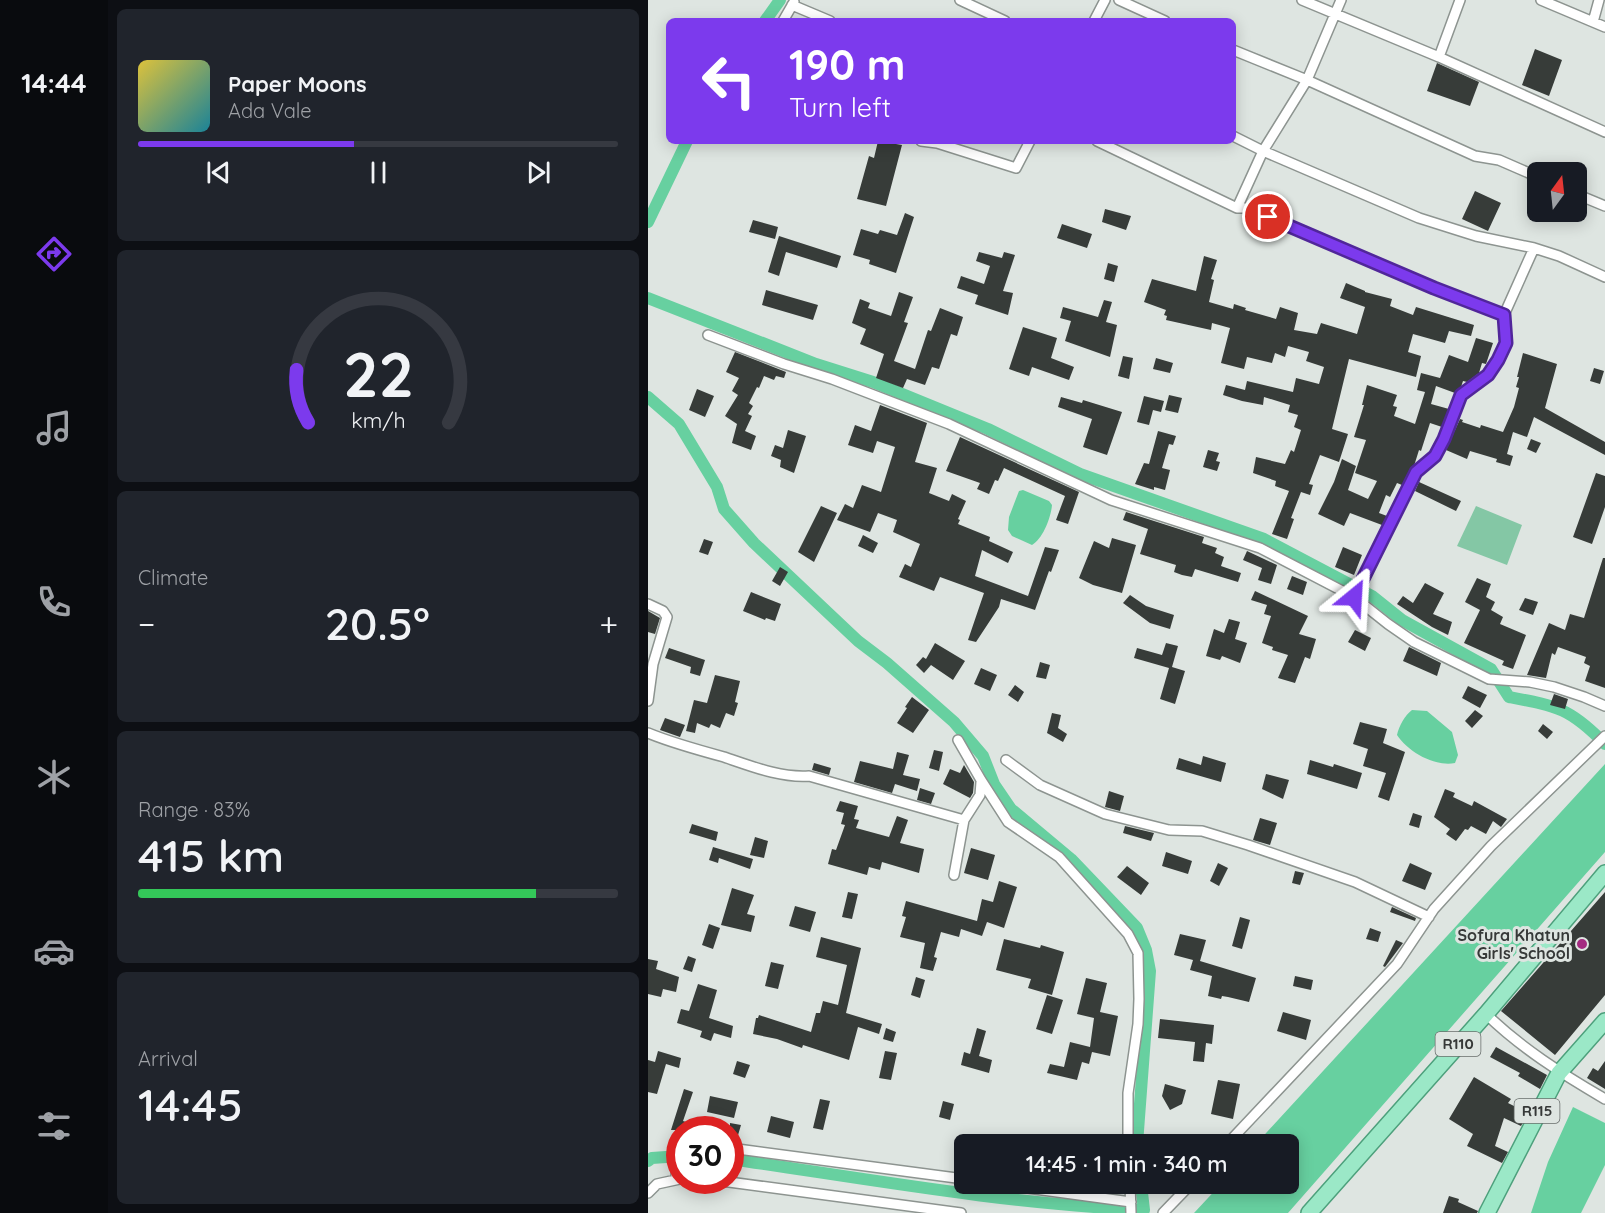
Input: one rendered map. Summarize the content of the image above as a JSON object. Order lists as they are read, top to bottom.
{
  "streets": {
    "main road": ["R110", "R115"]
  },
  "places": ["Sofura Khatun Girls' School"],
  "north": "top",
  "page": {
    "tabs": "14:44",
    "turn": ["190 m", "Turn left"],
    "song": ["Paper Moons", "Ada Vale"],
    "tile": [
      "Climate",
      ["Range · 83%", "415 km"],
      ["Arrival", "14:45"]
    ],
    "heat": ["−", "20.5°", "+"],
    "limit": "30",
    "trip": "14:45 · 1 min · 340 m",
    "gauge": ["22", "km/h"]
  }
}
